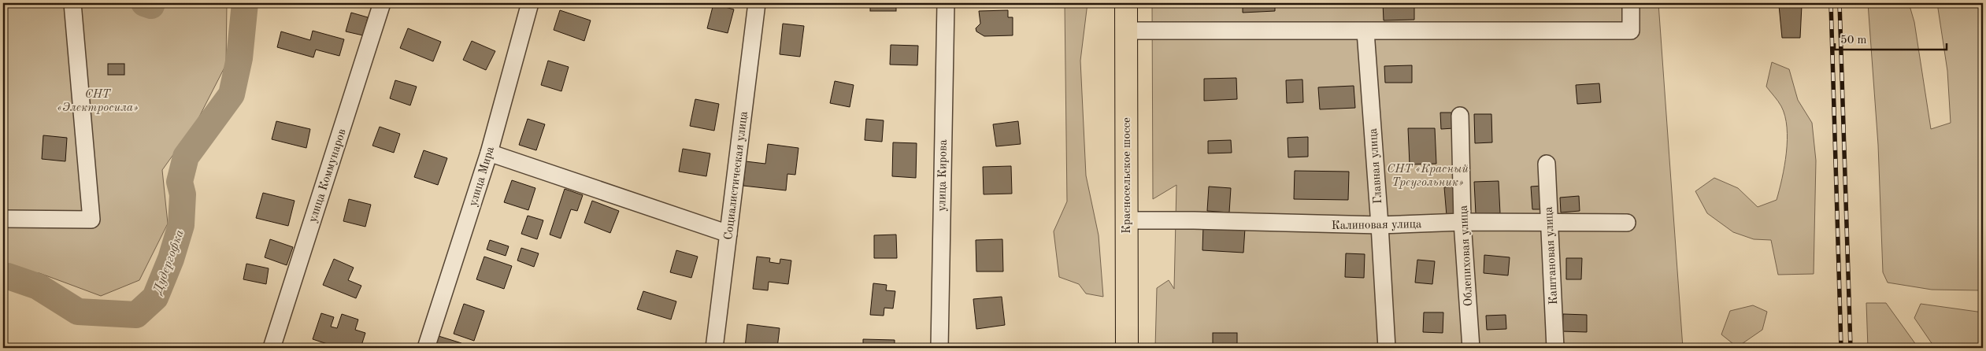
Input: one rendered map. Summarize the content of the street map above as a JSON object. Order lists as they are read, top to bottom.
{
  "streets": {
    "highway": ["Красносельское шоссе"],
    "street": [
      "Главная улица",
      "улица Коммунаров",
      "Социалистическая улица",
      "улица Кирова",
      "улица Мира",
      "Калиновая улица",
      "Облепиховая улица",
      "Каштановая улица"
    ]
  },
  "crossings": [
    ["Главная улица", "Калиновая улица"],
    ["Красносельское шоссе", "Калиновая улица"],
    ["Калиновая улица", "Облепиховая улица"],
    ["Калиновая улица", "Каштановая улица"]
  ],
  "water": ["Дудергофка"],
  "parks": ["СНТ «Электросила»", "СНТ «Красный Треугольник»"],
  "scale_bar": "50 m"
}
